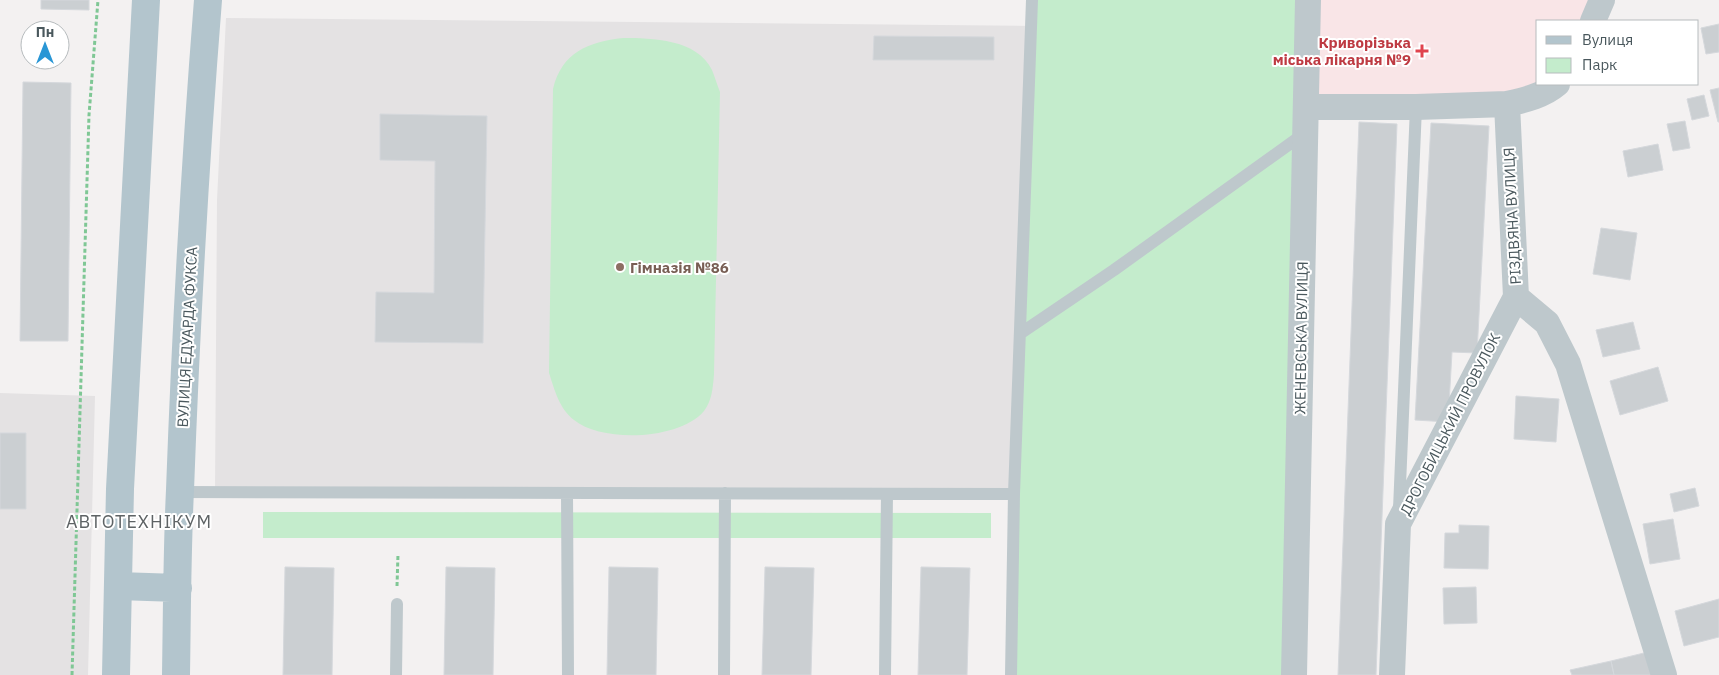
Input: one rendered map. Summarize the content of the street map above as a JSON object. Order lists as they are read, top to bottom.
{
  "streets": {
    "main road": ["ВУЛИЦЯ ЕДУАРДА ФУКСА"],
    "street": ["РІЗДВЯНА ВУЛИЦЯ", "ЖЕНЕВСЬКА ВУЛИЦЯ", "ДРОГОБИЦЬКИЙ ПРОВУЛОК"]
  },
  "crossings": [
    ["РІЗДВЯНА ВУЛИЦЯ", "ДРОГОБИЦЬКИЙ ПРОВУЛОК"]
  ],
  "districts": ["АВТОТЕХНІКУМ"],
  "places": {
    "health": ["Криворізька міська лікарня №9"],
    "other": ["Гімназія №86"]
  },
  "legend": ["Вулиця", "Парк"],
  "north": "top"
}
